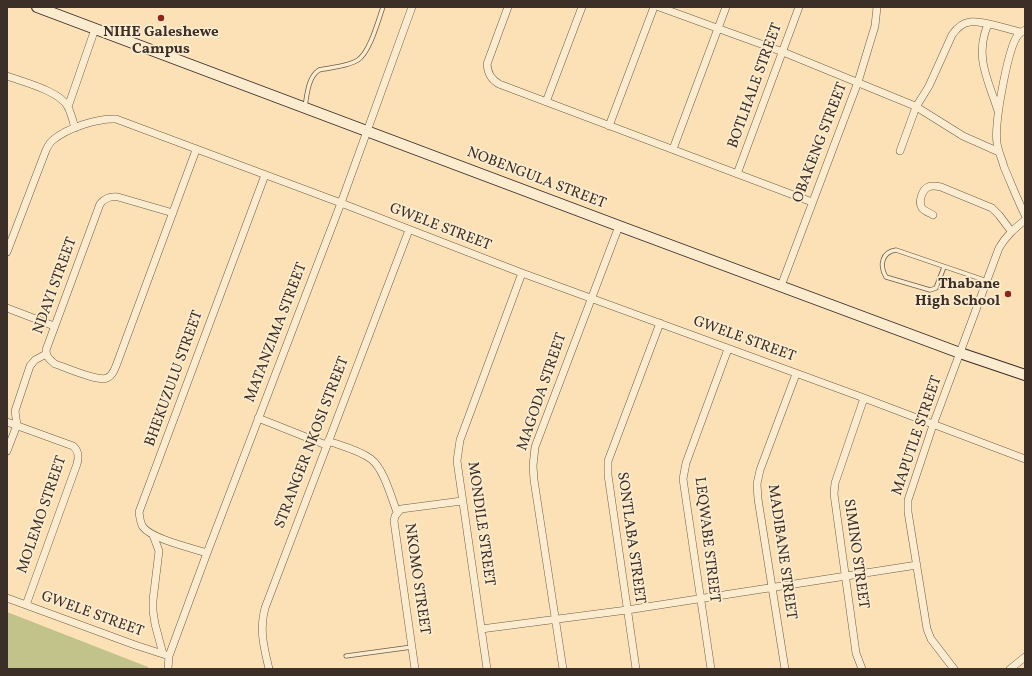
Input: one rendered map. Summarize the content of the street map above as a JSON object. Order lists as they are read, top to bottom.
{
  "streets": {
    "street": [
      "BOTLHALE STREET",
      "OBAKENG STREET",
      "NOBENGULA STREET",
      "GWELE STREET",
      "NDAYI STREET",
      "MATANZIMA STREET",
      "BHEKUZULU STREET",
      "MAGODA STREET",
      "MAPUTLE STREET",
      "STRANGER NKOSI STREET",
      "MOLEMO STREET",
      "MONDILE STREET",
      "SONTLABA STREET",
      "LEQWABE STREET",
      "MADIBANE STREET",
      "SIMINO STREET",
      "NKOMO STREET"
    ]
  },
  "crossings": [
    ["OBAKENG STREET", "NOBENGULA STREET"],
    ["NOBENGULA STREET", "MATANZIMA STREET"],
    ["NOBENGULA STREET", "MAGODA STREET"],
    ["NOBENGULA STREET", "MAPUTLE STREET"],
    ["GWELE STREET", "NDAYI STREET"],
    ["GWELE STREET", "MATANZIMA STREET"],
    ["GWELE STREET", "BHEKUZULU STREET"],
    ["GWELE STREET", "MAGODA STREET"],
    ["GWELE STREET", "MAPUTLE STREET"],
    ["GWELE STREET", "STRANGER NKOSI STREET"],
    ["GWELE STREET", "MOLEMO STREET"],
    ["GWELE STREET", "MONDILE STREET"],
    ["GWELE STREET", "SONTLABA STREET"],
    ["GWELE STREET", "LEQWABE STREET"],
    ["GWELE STREET", "MADIBANE STREET"],
    ["GWELE STREET", "SIMINO STREET"],
    ["MONDILE STREET", "NKOMO STREET"]
  ],
  "places": ["NIHE Galeshewe Campus", "Thabane High School"]
}
